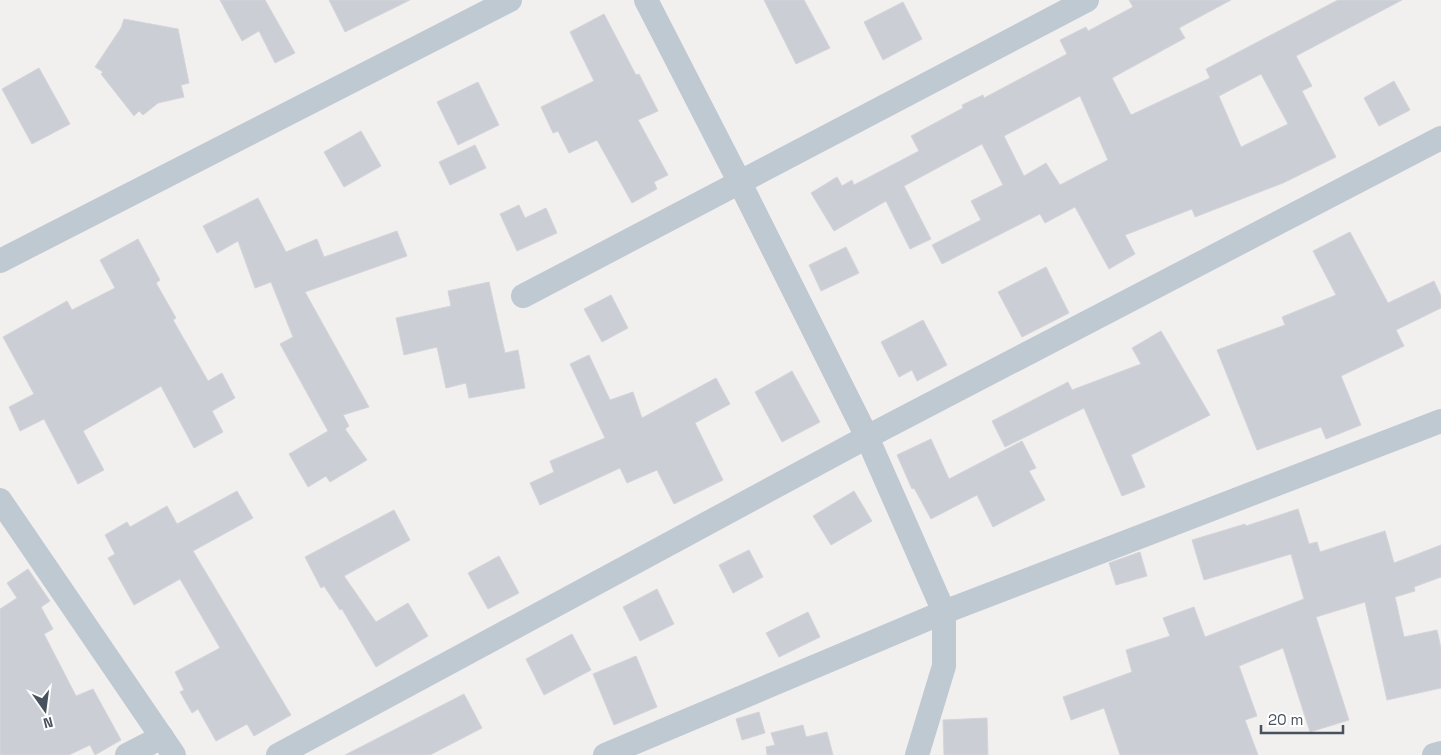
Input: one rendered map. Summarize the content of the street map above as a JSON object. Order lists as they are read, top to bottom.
{
  "scale_bar": "20 m",
  "north": "bottom"
}
